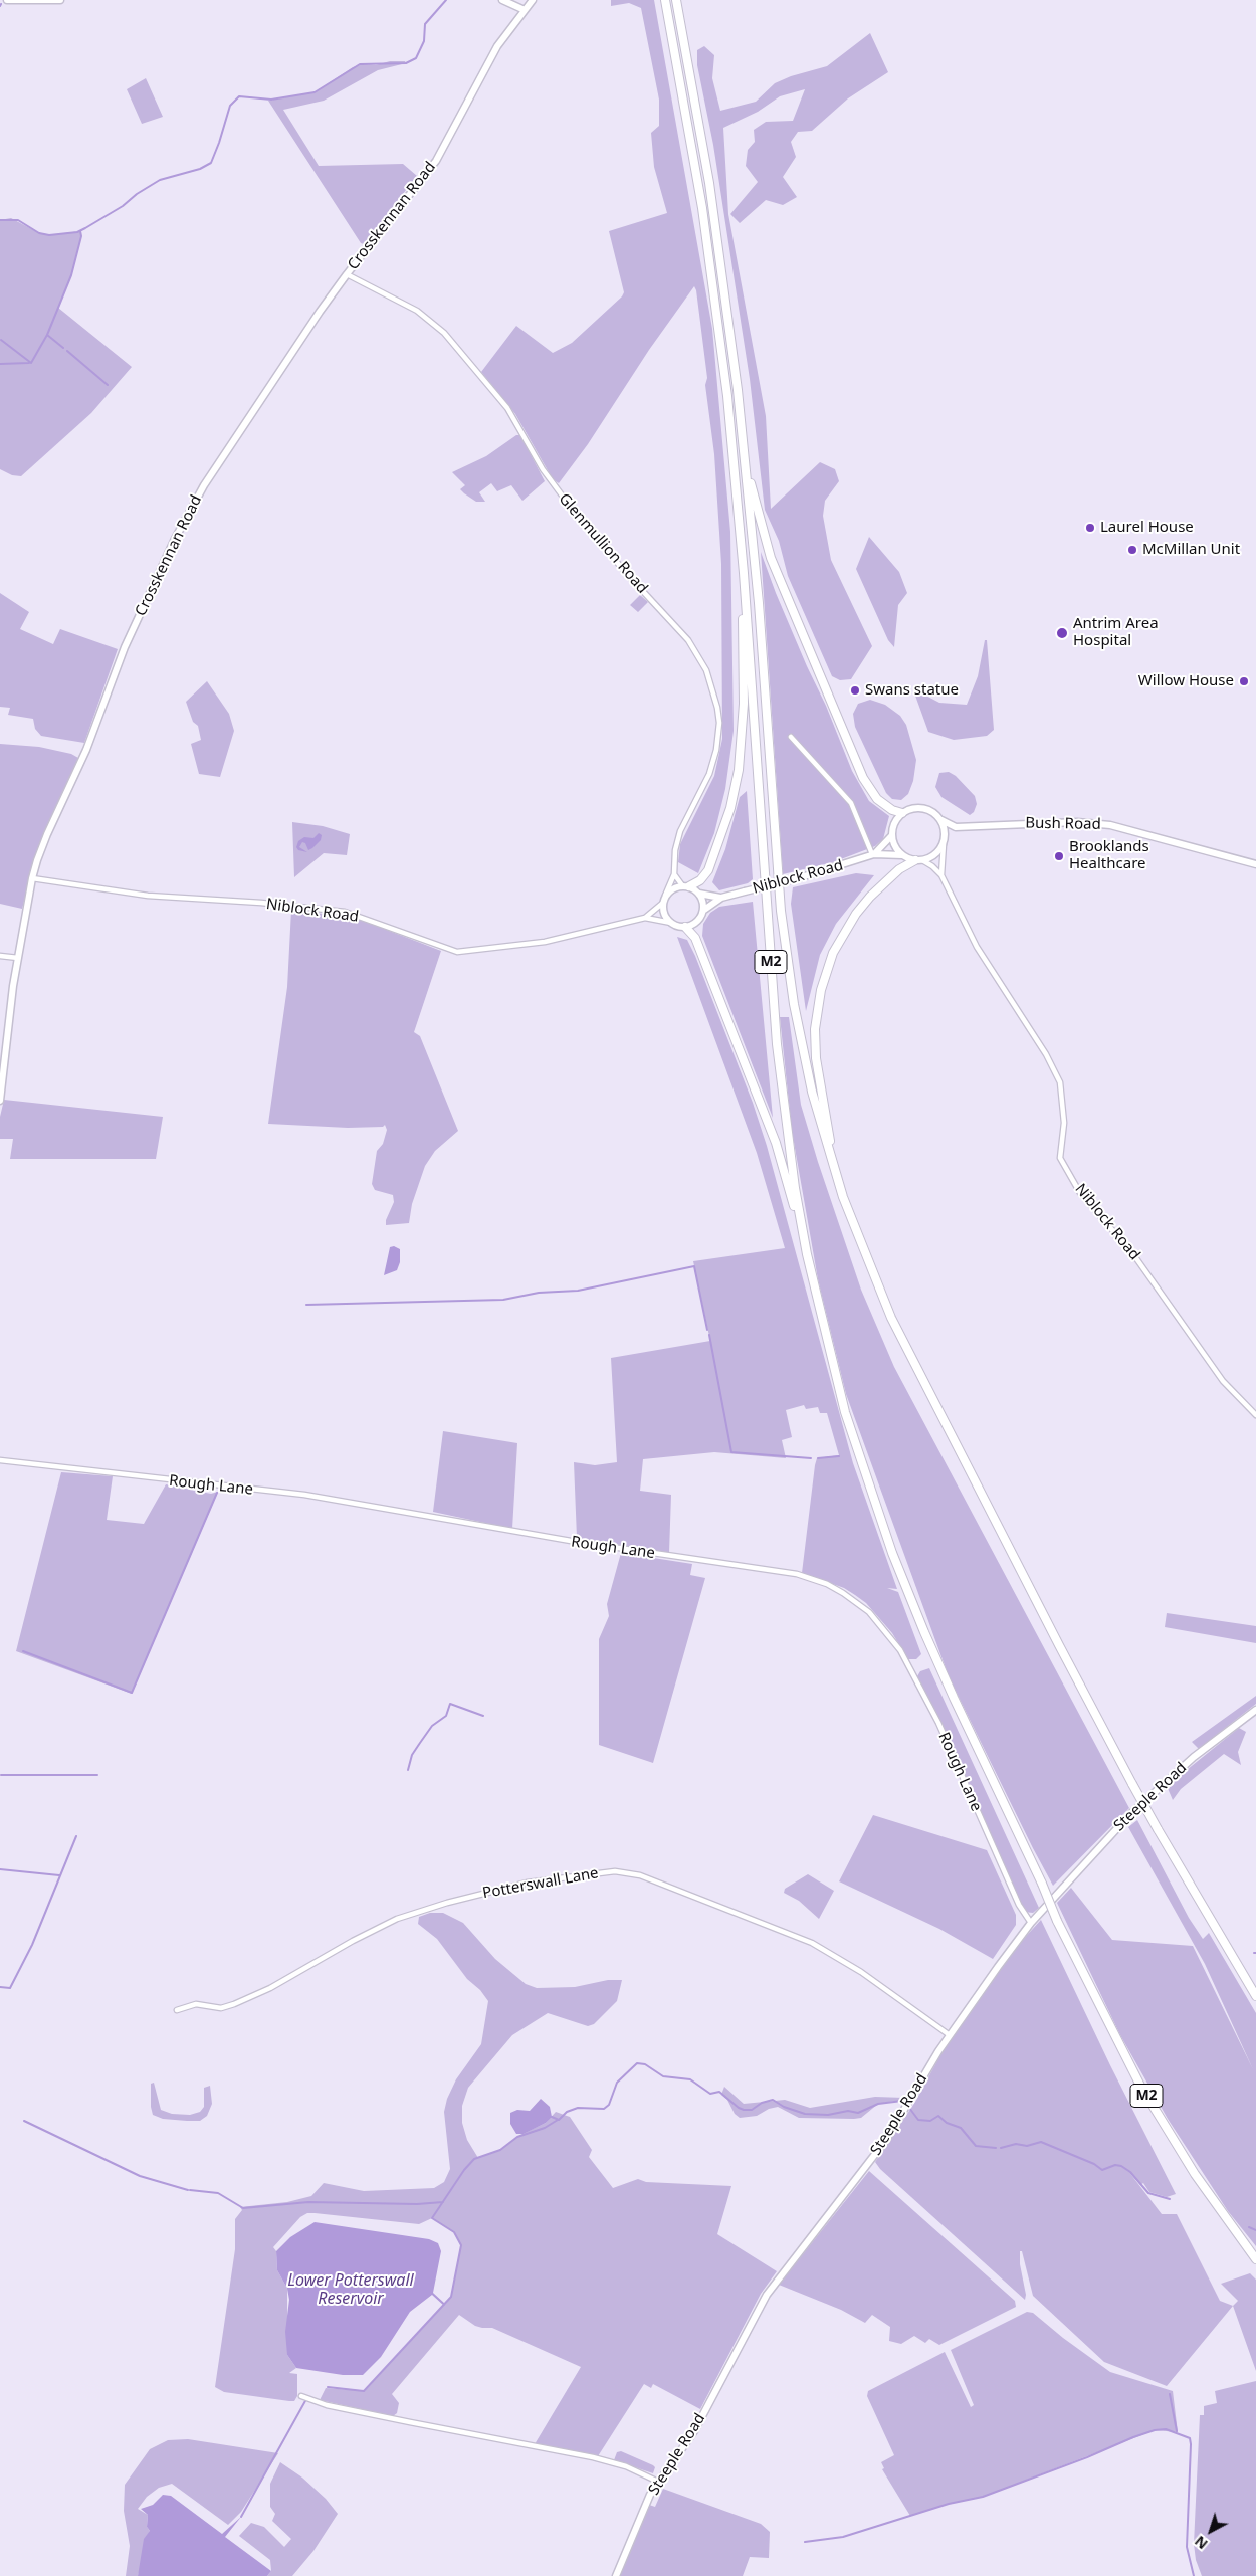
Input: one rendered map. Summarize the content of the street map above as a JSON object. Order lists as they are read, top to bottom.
{
  "streets": {
    "highway": ["M2"],
    "street": [
      "Crosskennan Road",
      "Glenmullion Road",
      "Bush Road",
      "Niblock Road",
      "Rough Lane",
      "Steeple Road",
      "Potterswall Lane"
    ]
  },
  "crossings": [
    ["Crosskennan Road", "Glenmullion Road"],
    ["Crosskennan Road", "Niblock Road"],
    ["Glenmullion Road", "Niblock Road"],
    ["Bush Road", "Niblock Road"],
    ["Rough Lane", "Steeple Road"],
    ["Steeple Road", "Potterswall Lane"]
  ],
  "water": ["Lower Potterswall Reservoir"],
  "places": [
    "Laurel House",
    "McMillan Unit",
    "Antrim Area Hospital",
    "Willow House",
    "Swans statue",
    "Brooklands Healthcare"
  ],
  "north": "bottom left"
}
